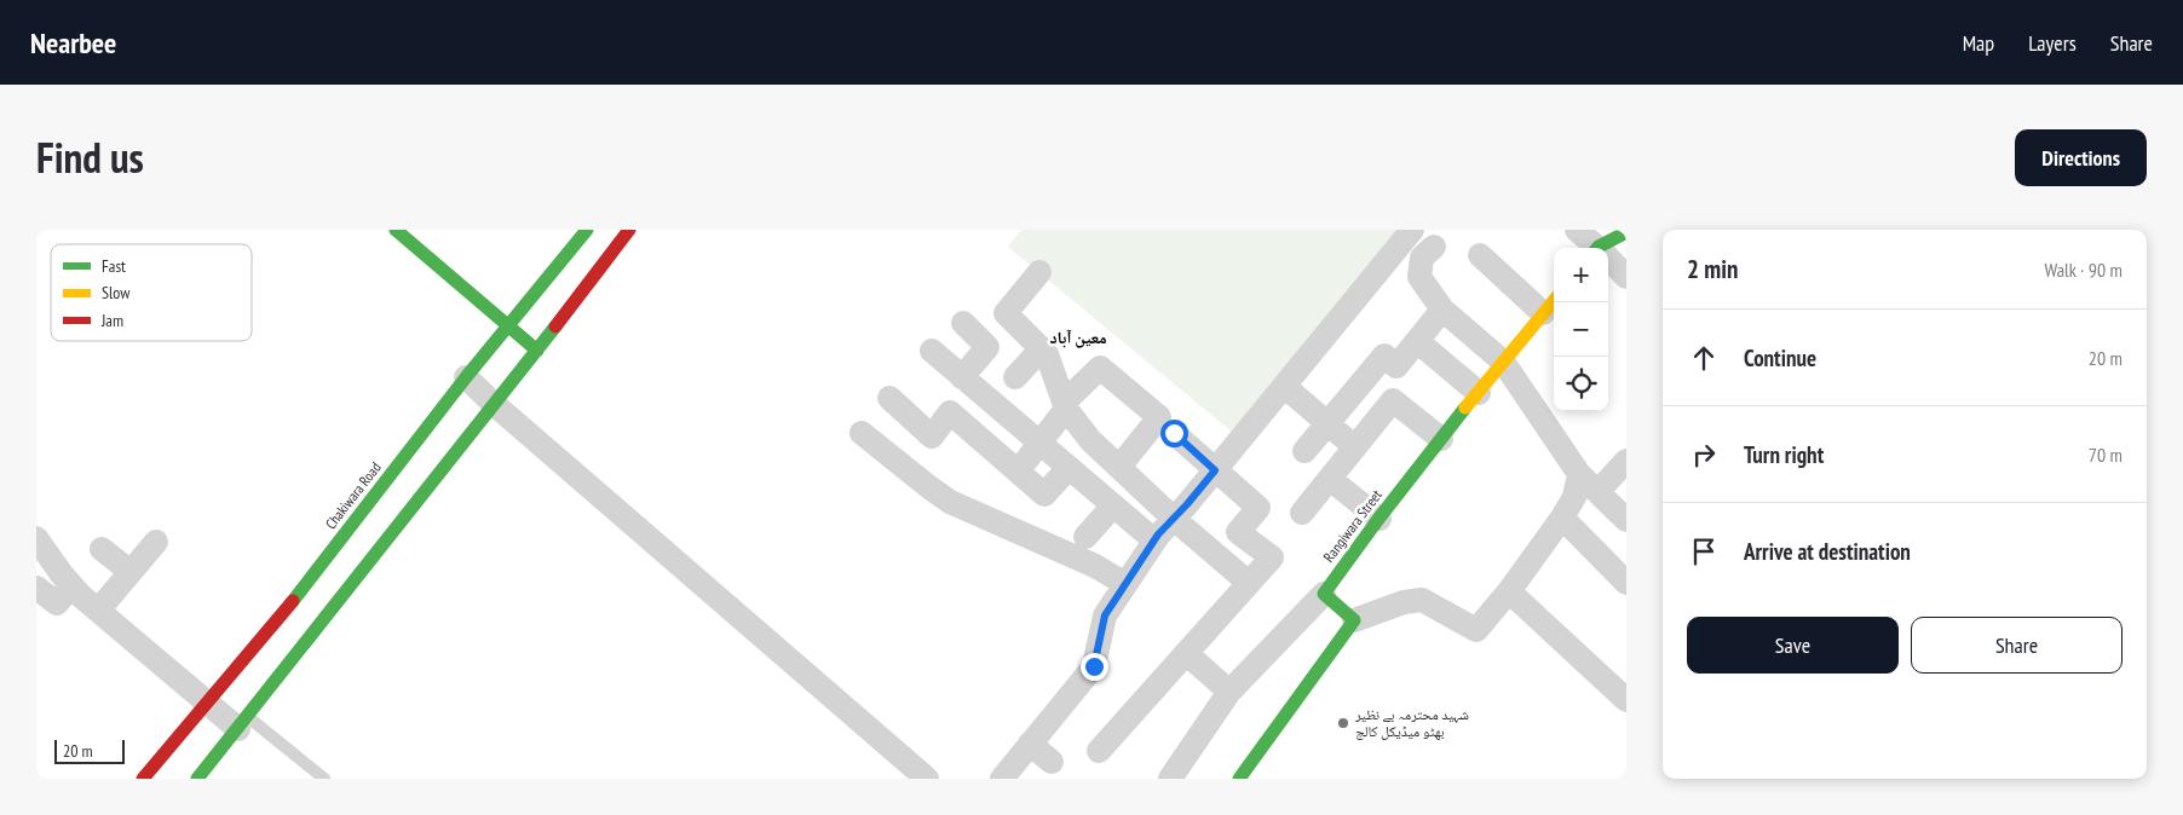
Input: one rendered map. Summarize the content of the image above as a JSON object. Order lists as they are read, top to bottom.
{
  "streets": {
    "main road": ["Chakiwara Road", "Rangiwara Street"]
  },
  "districts": ["معین آباد"],
  "places": ["شہید محترمہ بے نظیر بھٹو میڈیکل کالج"],
  "legend": ["Fast", "Slow", "Jam"],
  "scale_bar": "20 m",
  "page": {
    "header": "Nearbee",
    "nav": ["Map", "Layers", "Share"],
    "title": "Find us",
    "buttons": [
      "Directions",
      ["Save", "Share"]
    ],
    "heading": ["2 min", "Walk · 90 m"],
    "map_buttons": ["+", "−"],
    "list": [
      ["Continue", "20 m"],
      ["Turn right", "70 m"],
      "Arrive at destination"
    ],
    "scale": "20 m"
  }
}
